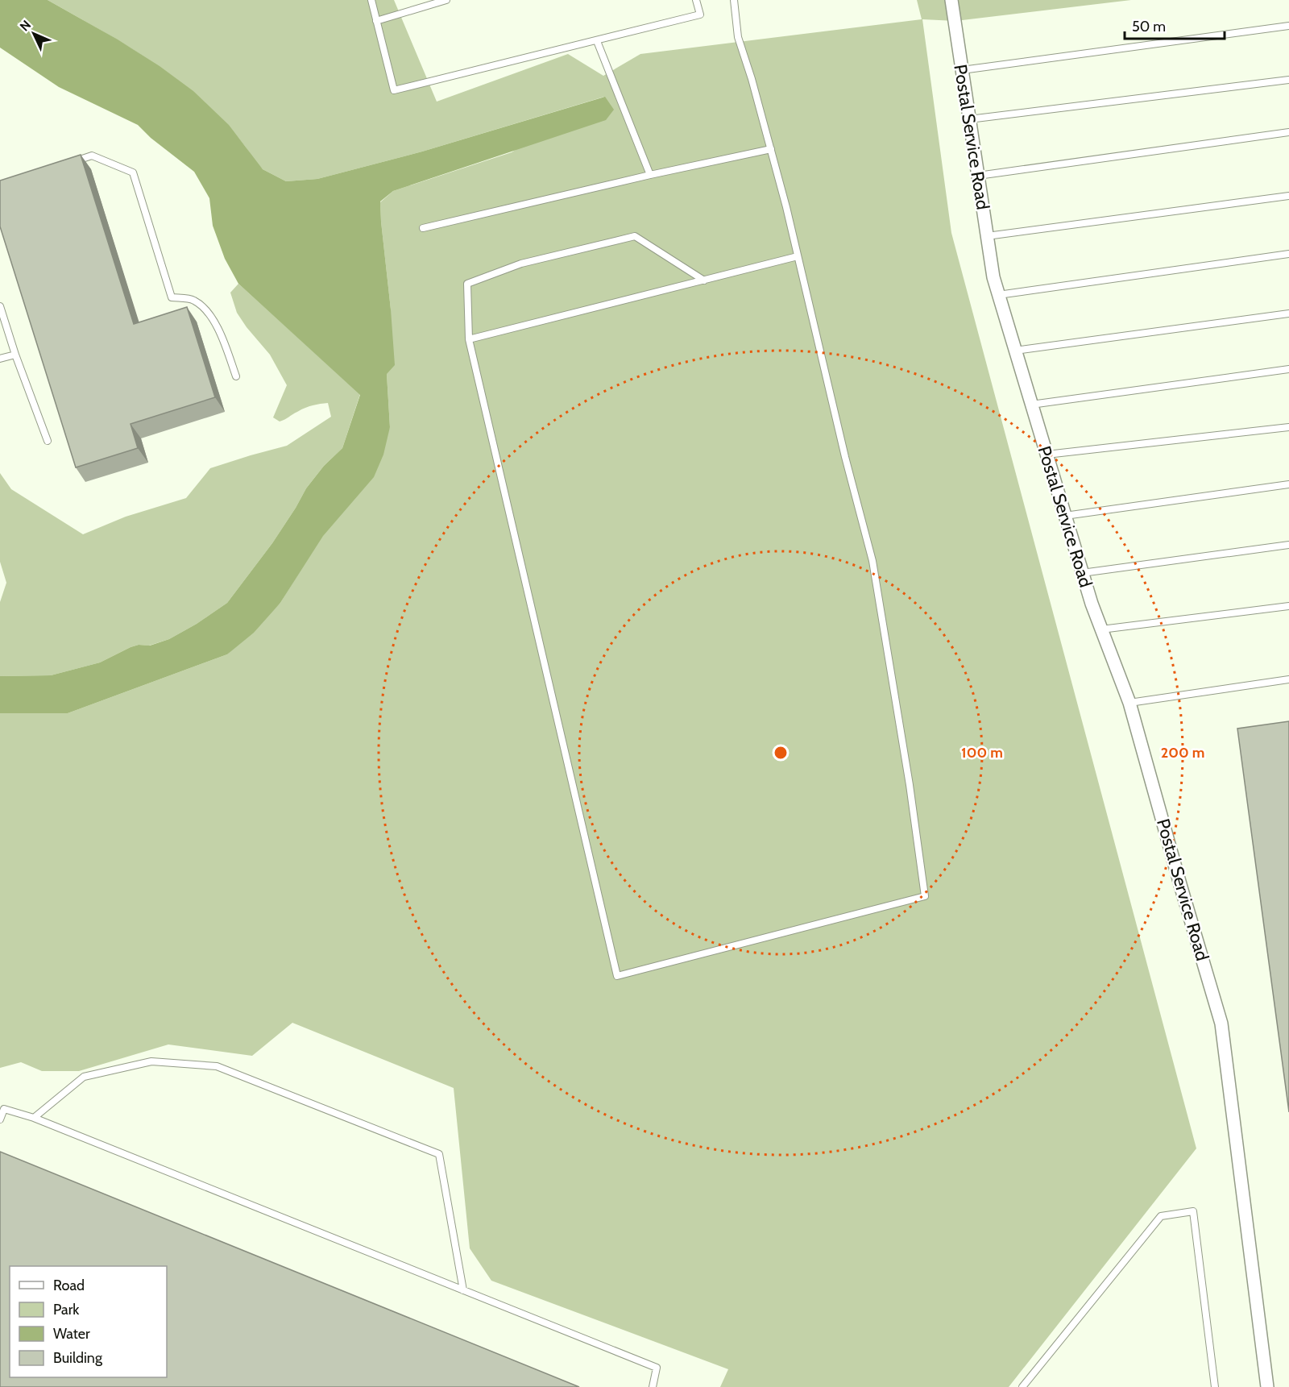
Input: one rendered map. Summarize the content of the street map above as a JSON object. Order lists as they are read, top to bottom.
{
  "streets": {
    "street": ["Postal Service Road"]
  },
  "legend": [
    "Road",
    "Park",
    "Water",
    "Building"
  ],
  "scale_bar": "50 m",
  "north": "top left",
  "rings": ["100 m", "200 m"]
}
